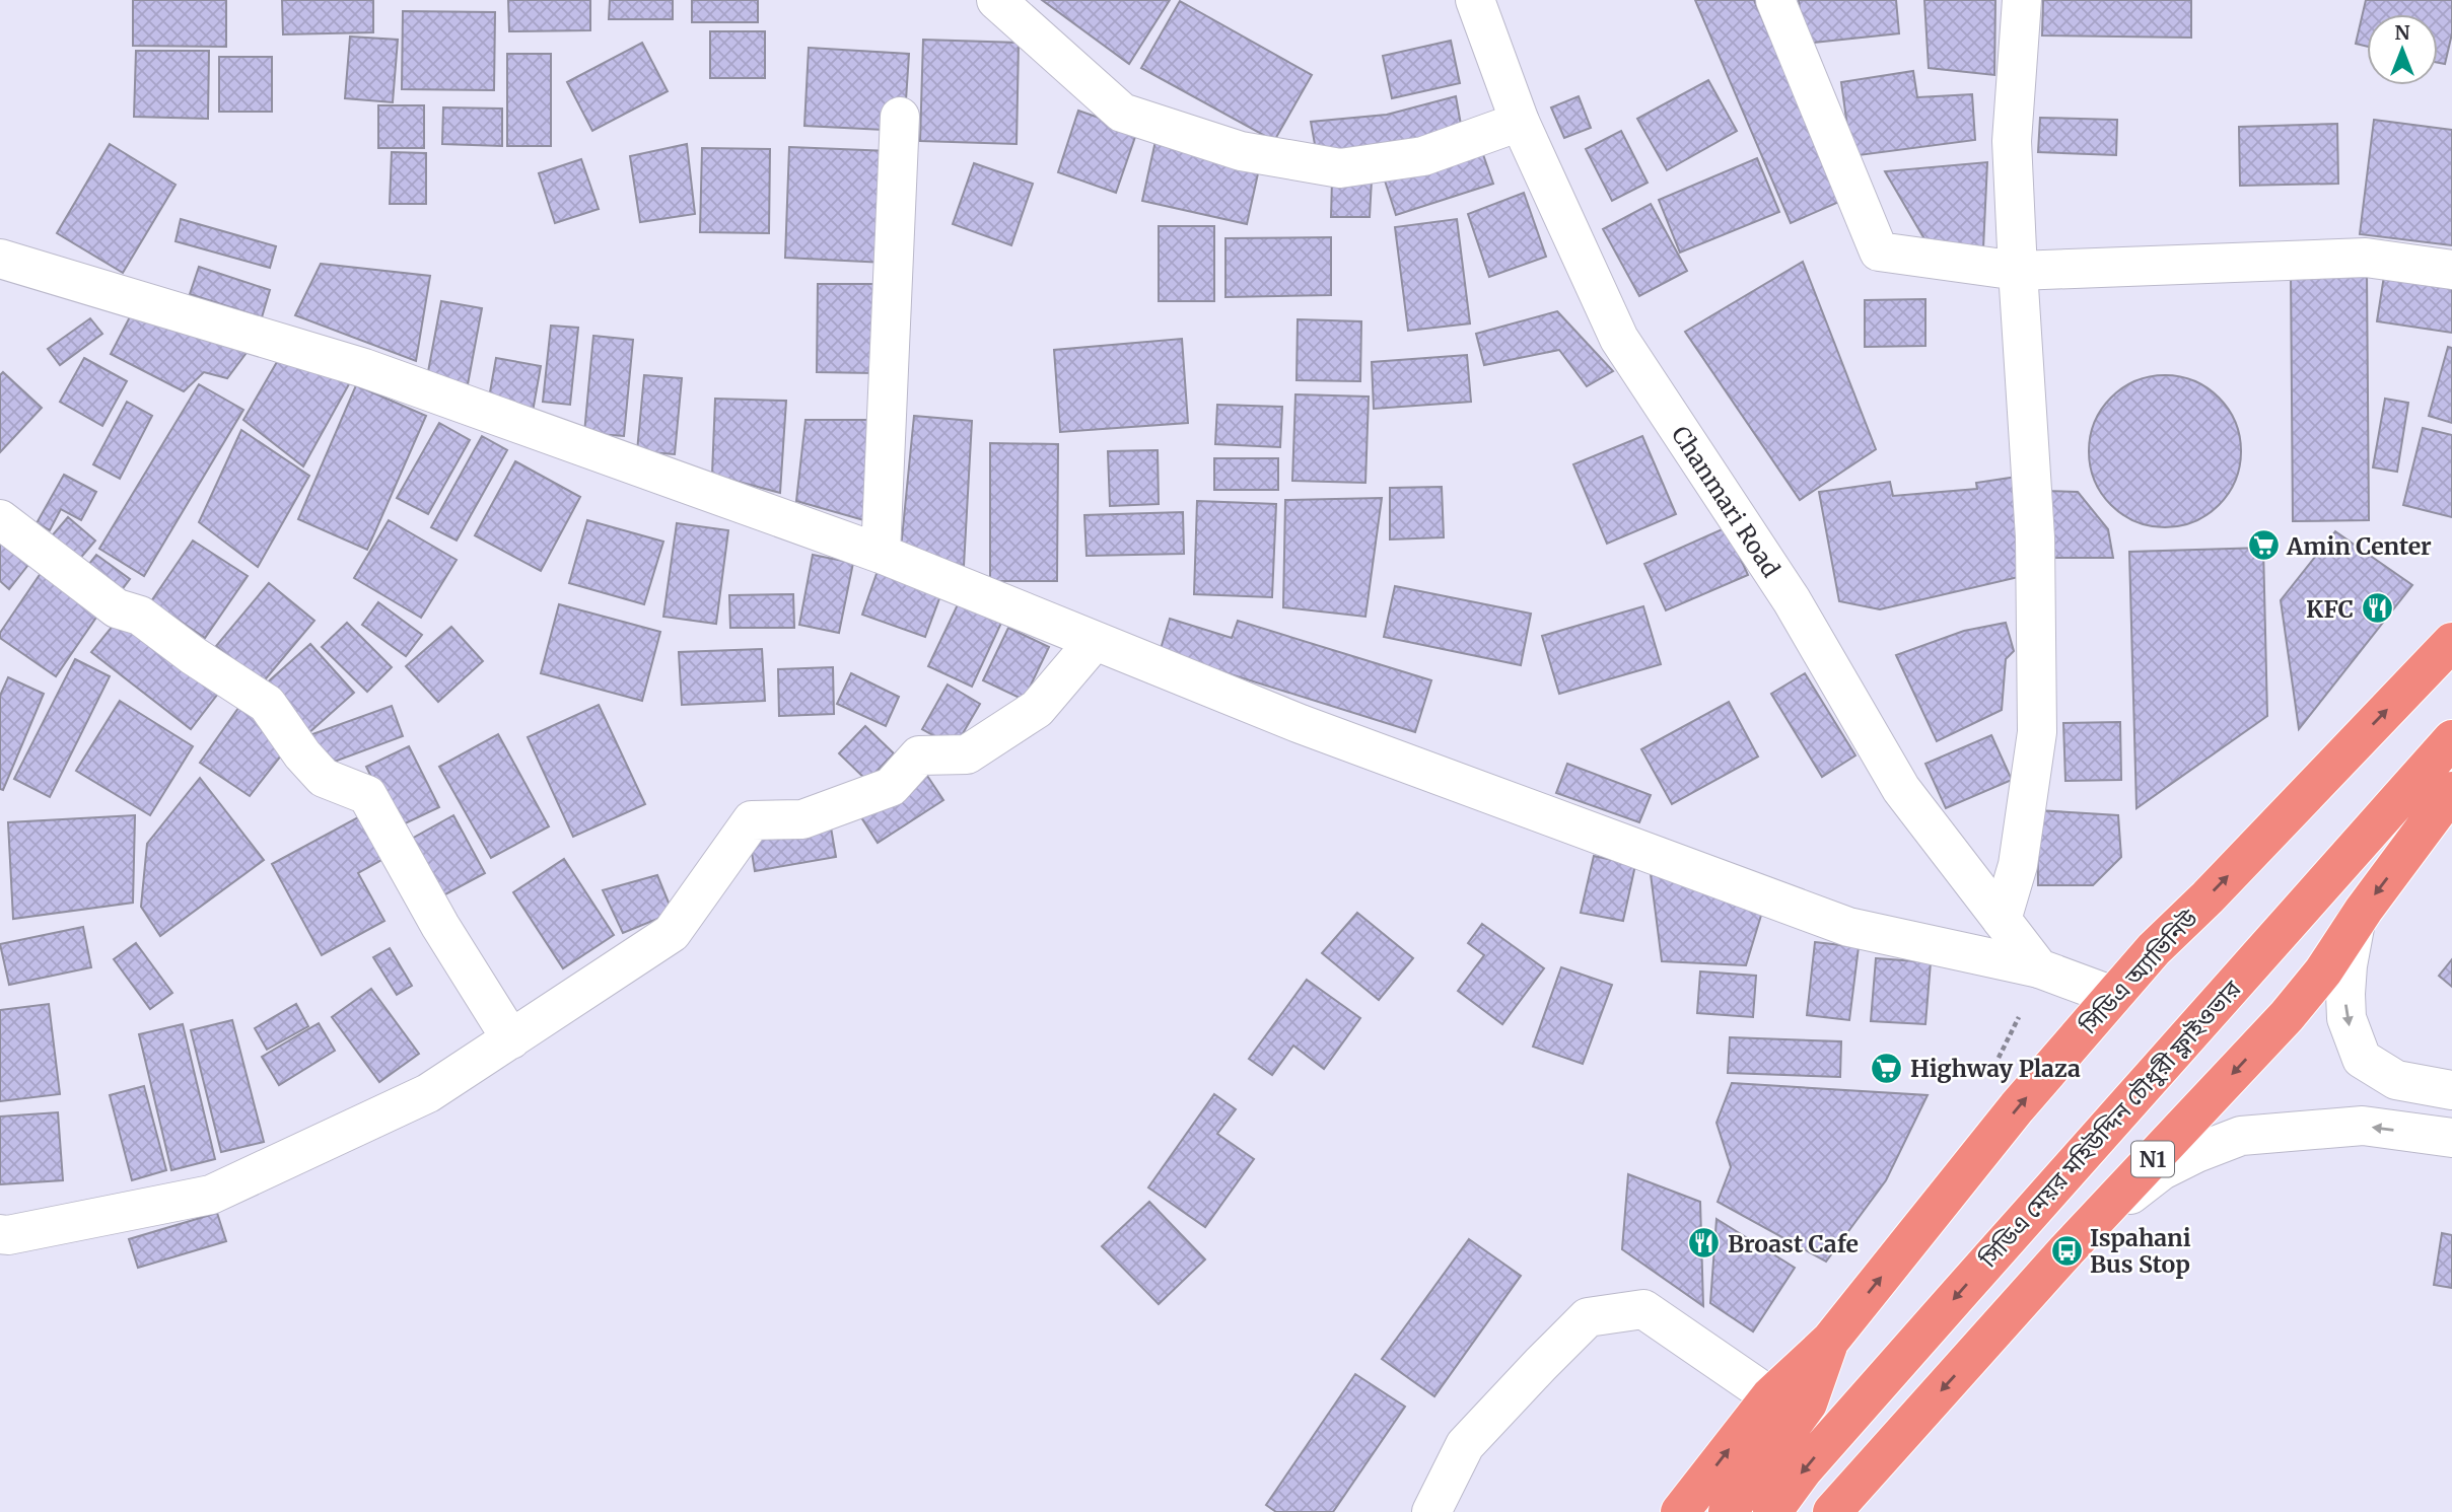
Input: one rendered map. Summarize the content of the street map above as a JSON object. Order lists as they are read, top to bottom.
{
  "streets": {
    "highway": ["সিডিএ অ্যাভিনিউ", "সিডিএ মেয়র মহিউদ্দিন চৌধুরী ফ্লাইওভার", "N1"],
    "street": ["Chanmari Road"]
  },
  "places": {
    "supermarket": ["Amin Center", "Highway Plaza"],
    "restaurant": ["KFC", "Broast Cafe"],
    "bus stop": ["Ispahani Bus Stop"]
  },
  "north": "top"
}
